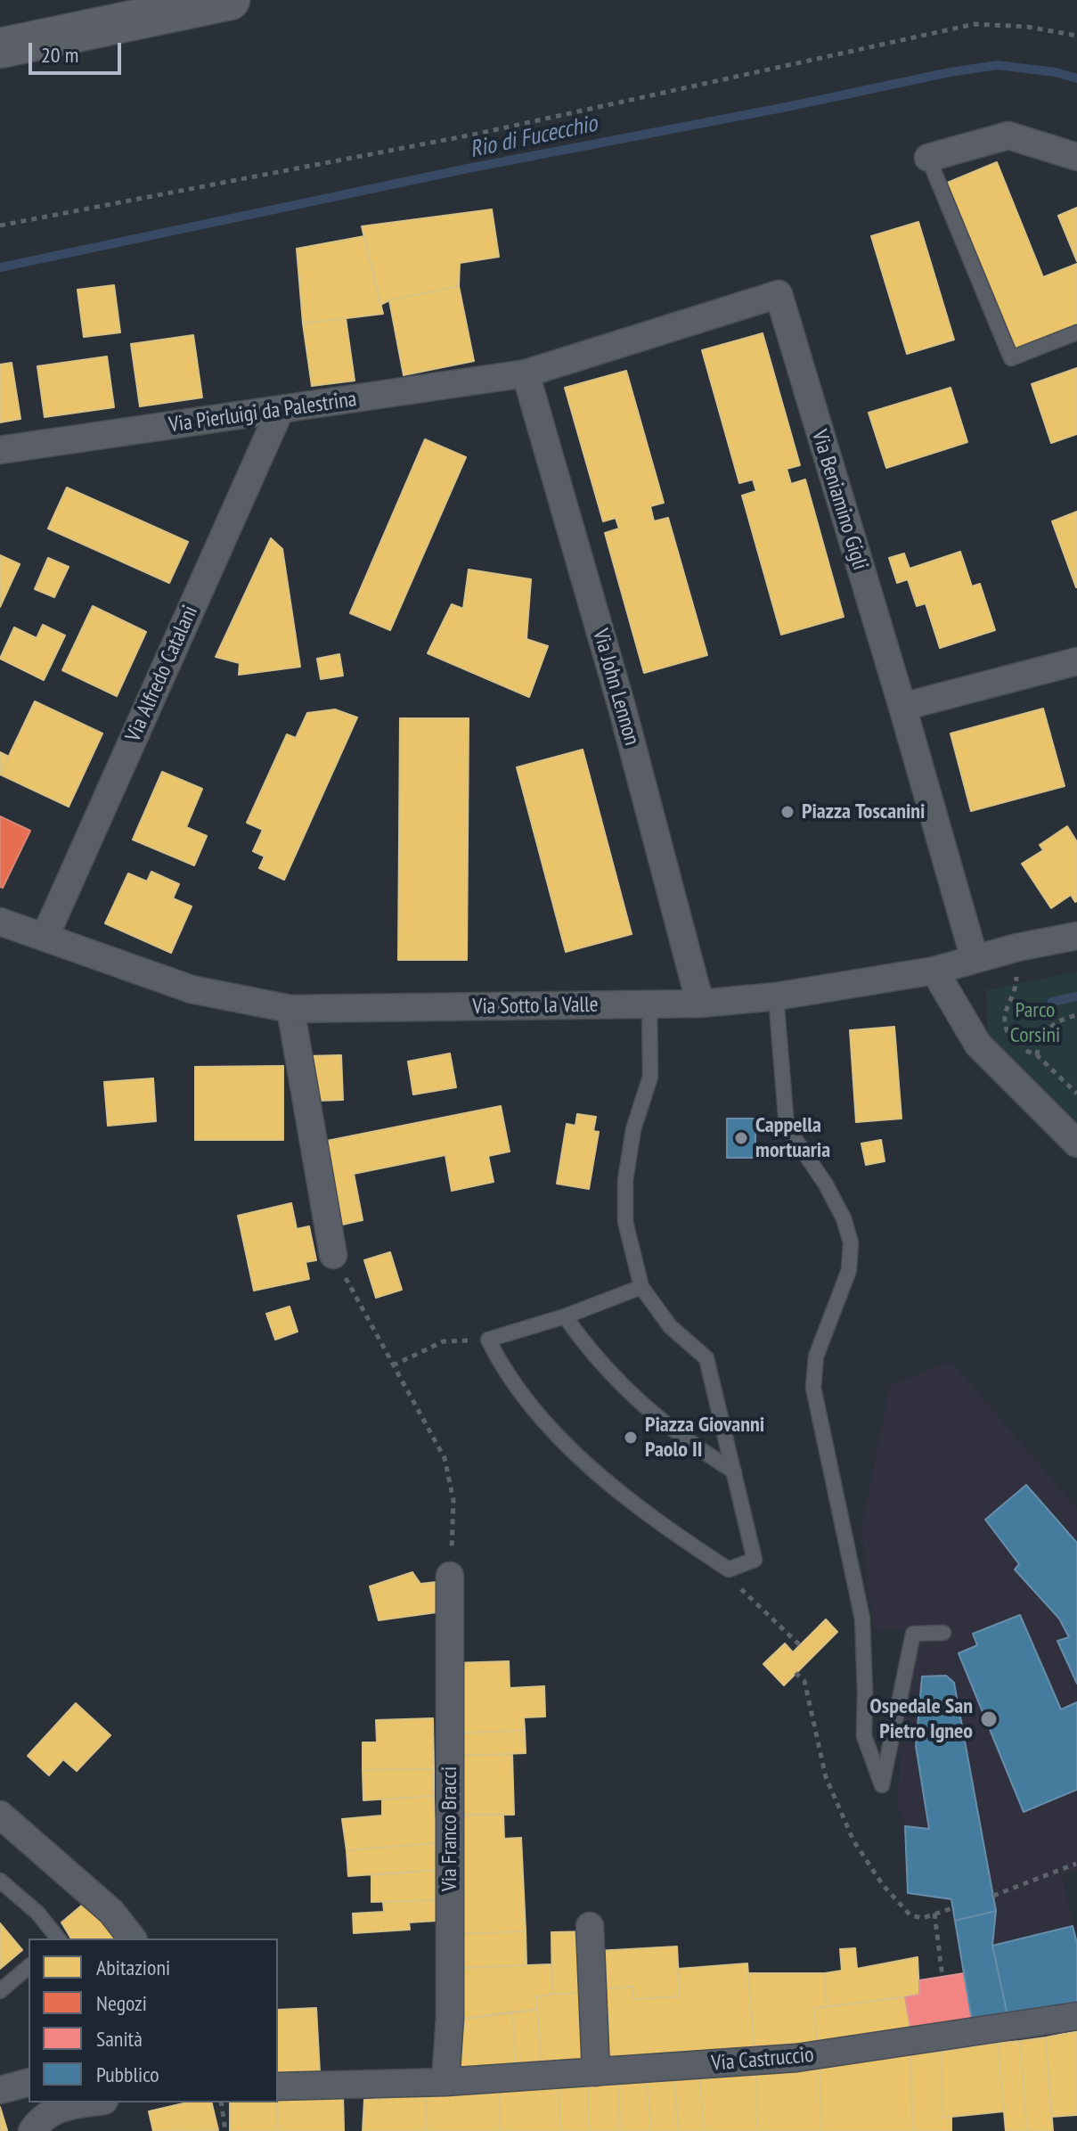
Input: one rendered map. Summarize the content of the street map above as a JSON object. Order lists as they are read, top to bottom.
{
  "streets": {
    "street": [
      "Via Pierluigi da Palestrina",
      "Via Beniamino Gigli",
      "Via Alfredo Catalani",
      "Via John Lennon",
      "Via Sotto la Valle",
      "Via Franco Bracci",
      "Via Castruccio"
    ]
  },
  "crossings": [
    ["Via Pierluigi da Palestrina", "Via Beniamino Gigli"],
    ["Via Pierluigi da Palestrina", "Via Alfredo Catalani"],
    ["Via Pierluigi da Palestrina", "Via John Lennon"],
    ["Via Beniamino Gigli", "Via John Lennon"],
    ["Via Beniamino Gigli", "Via Sotto la Valle"],
    ["Via Alfredo Catalani", "Via Sotto la Valle"],
    ["Via John Lennon", "Via Sotto la Valle"],
    ["Via Franco Bracci", "Via Castruccio"]
  ],
  "water": ["Rio di Fucecchio"],
  "parks": ["Parco Corsini"],
  "places": [
    "Piazza Toscanini",
    "Cappella mortuaria",
    "Piazza Giovanni Paolo II",
    "Ospedale San Pietro Igneo"
  ],
  "legend": [
    "Abitazioni",
    "Negozi",
    "Sanità",
    "Pubblico"
  ],
  "scale_bar": "20 m"
}
